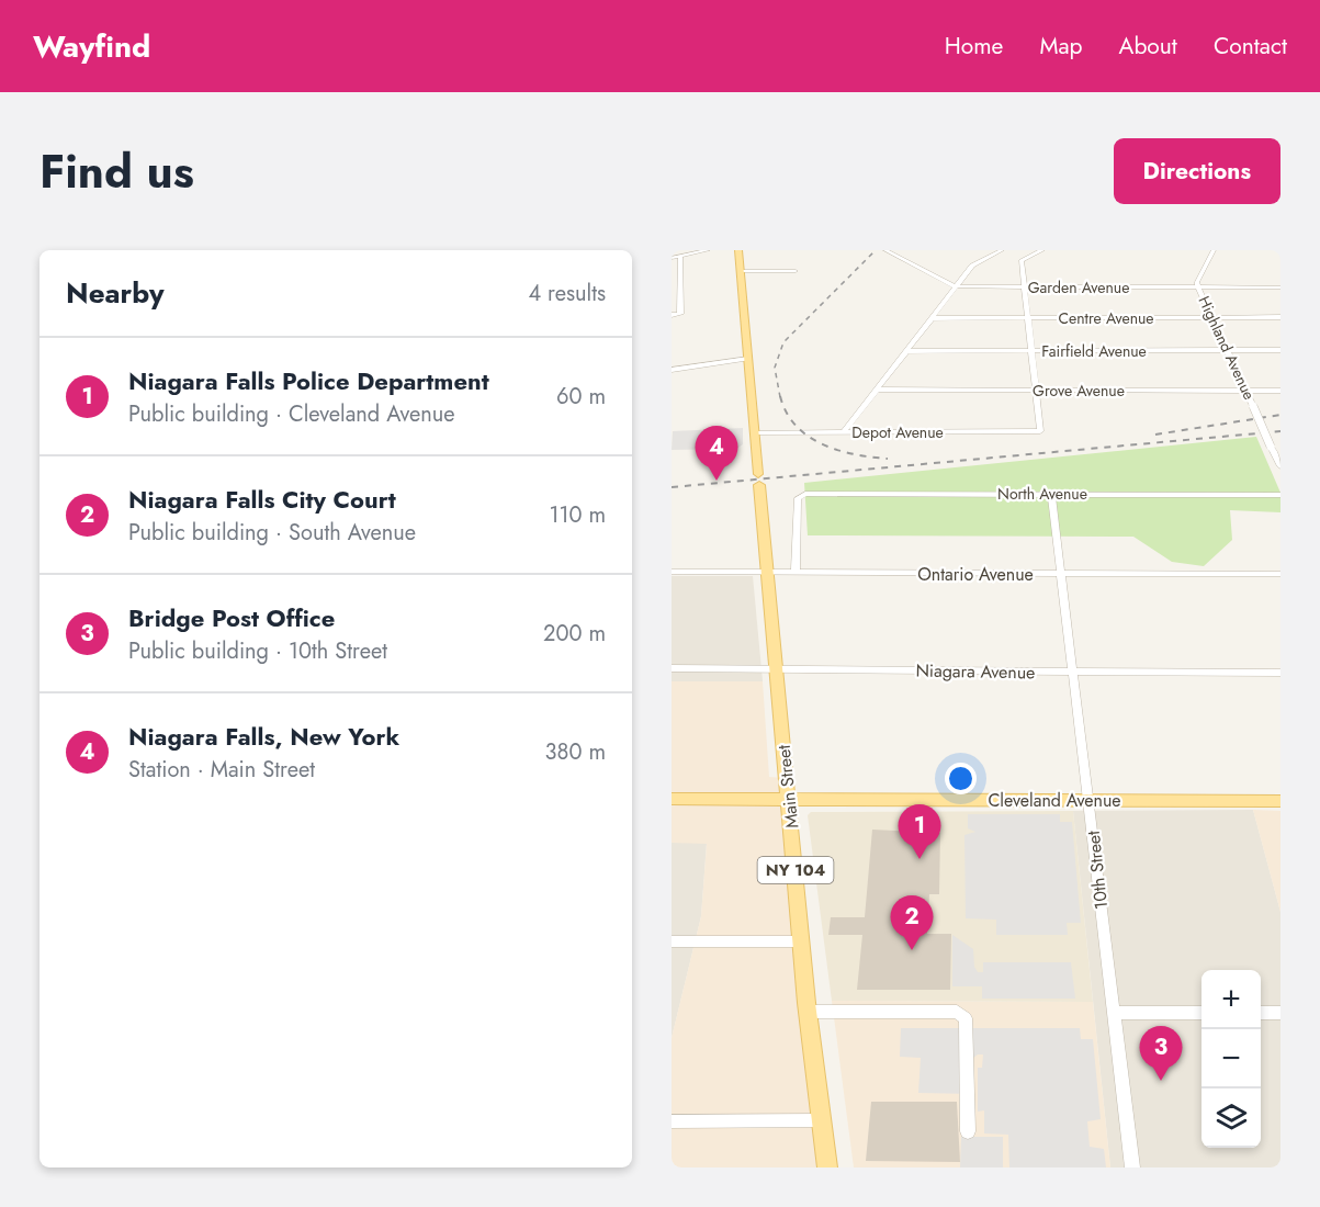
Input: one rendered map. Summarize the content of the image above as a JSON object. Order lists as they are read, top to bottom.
{
  "streets": {
    "main road": ["Main Street", "Cleveland Avenue", "NY 104"],
    "street": [
      "Garden Avenue",
      "Centre Avenue",
      "Highland Avenue",
      "Fairfield Avenue",
      "Grove Avenue",
      "Depot Avenue",
      "North Avenue",
      "Ontario Avenue",
      "Niagara Avenue",
      "10th Street"
    ]
  },
  "crossings": [
    ["Garden Avenue", "Highland Avenue"],
    ["Centre Avenue", "Highland Avenue"],
    ["Highland Avenue", "Fairfield Avenue"],
    ["Highland Avenue", "Grove Avenue"],
    ["Grove Avenue", "Depot Avenue"],
    ["Depot Avenue", "Main Street"],
    ["North Avenue", "Ontario Avenue"],
    ["North Avenue", "10th Street"],
    ["Ontario Avenue", "Main Street"],
    ["Ontario Avenue", "10th Street"],
    ["Niagara Avenue", "Main Street"],
    ["Niagara Avenue", "10th Street"],
    ["Main Street", "Cleveland Avenue"],
    ["Cleveland Avenue", "10th Street"]
  ],
  "page": {
    "header": "Wayfind",
    "nav": [
      "Home",
      "Map",
      "About",
      "Contact"
    ],
    "title": "Find us",
    "buttons": "Directions",
    "heading": ["Nearby", "4 results"],
    "list": [
      {
        "mark": "1",
        "name": "Niagara Falls Police Department",
        "note": "Public building · Cleveland Avenue",
        "value": "60 m"
      },
      {
        "mark": "2",
        "name": "Niagara Falls City Court",
        "note": "Public building · South Avenue",
        "value": "110 m"
      },
      {
        "mark": "3",
        "name": "Bridge Post Office",
        "note": "Public building · 10th Street",
        "value": "200 m"
      },
      {
        "mark": "4",
        "name": "Niagara Falls, New York",
        "note": "Station · Main Street",
        "value": "380 m"
      }
    ],
    "pins": [
      "4",
      "1",
      "2",
      "3"
    ],
    "map_buttons": ["+", "−"]
  }
}
